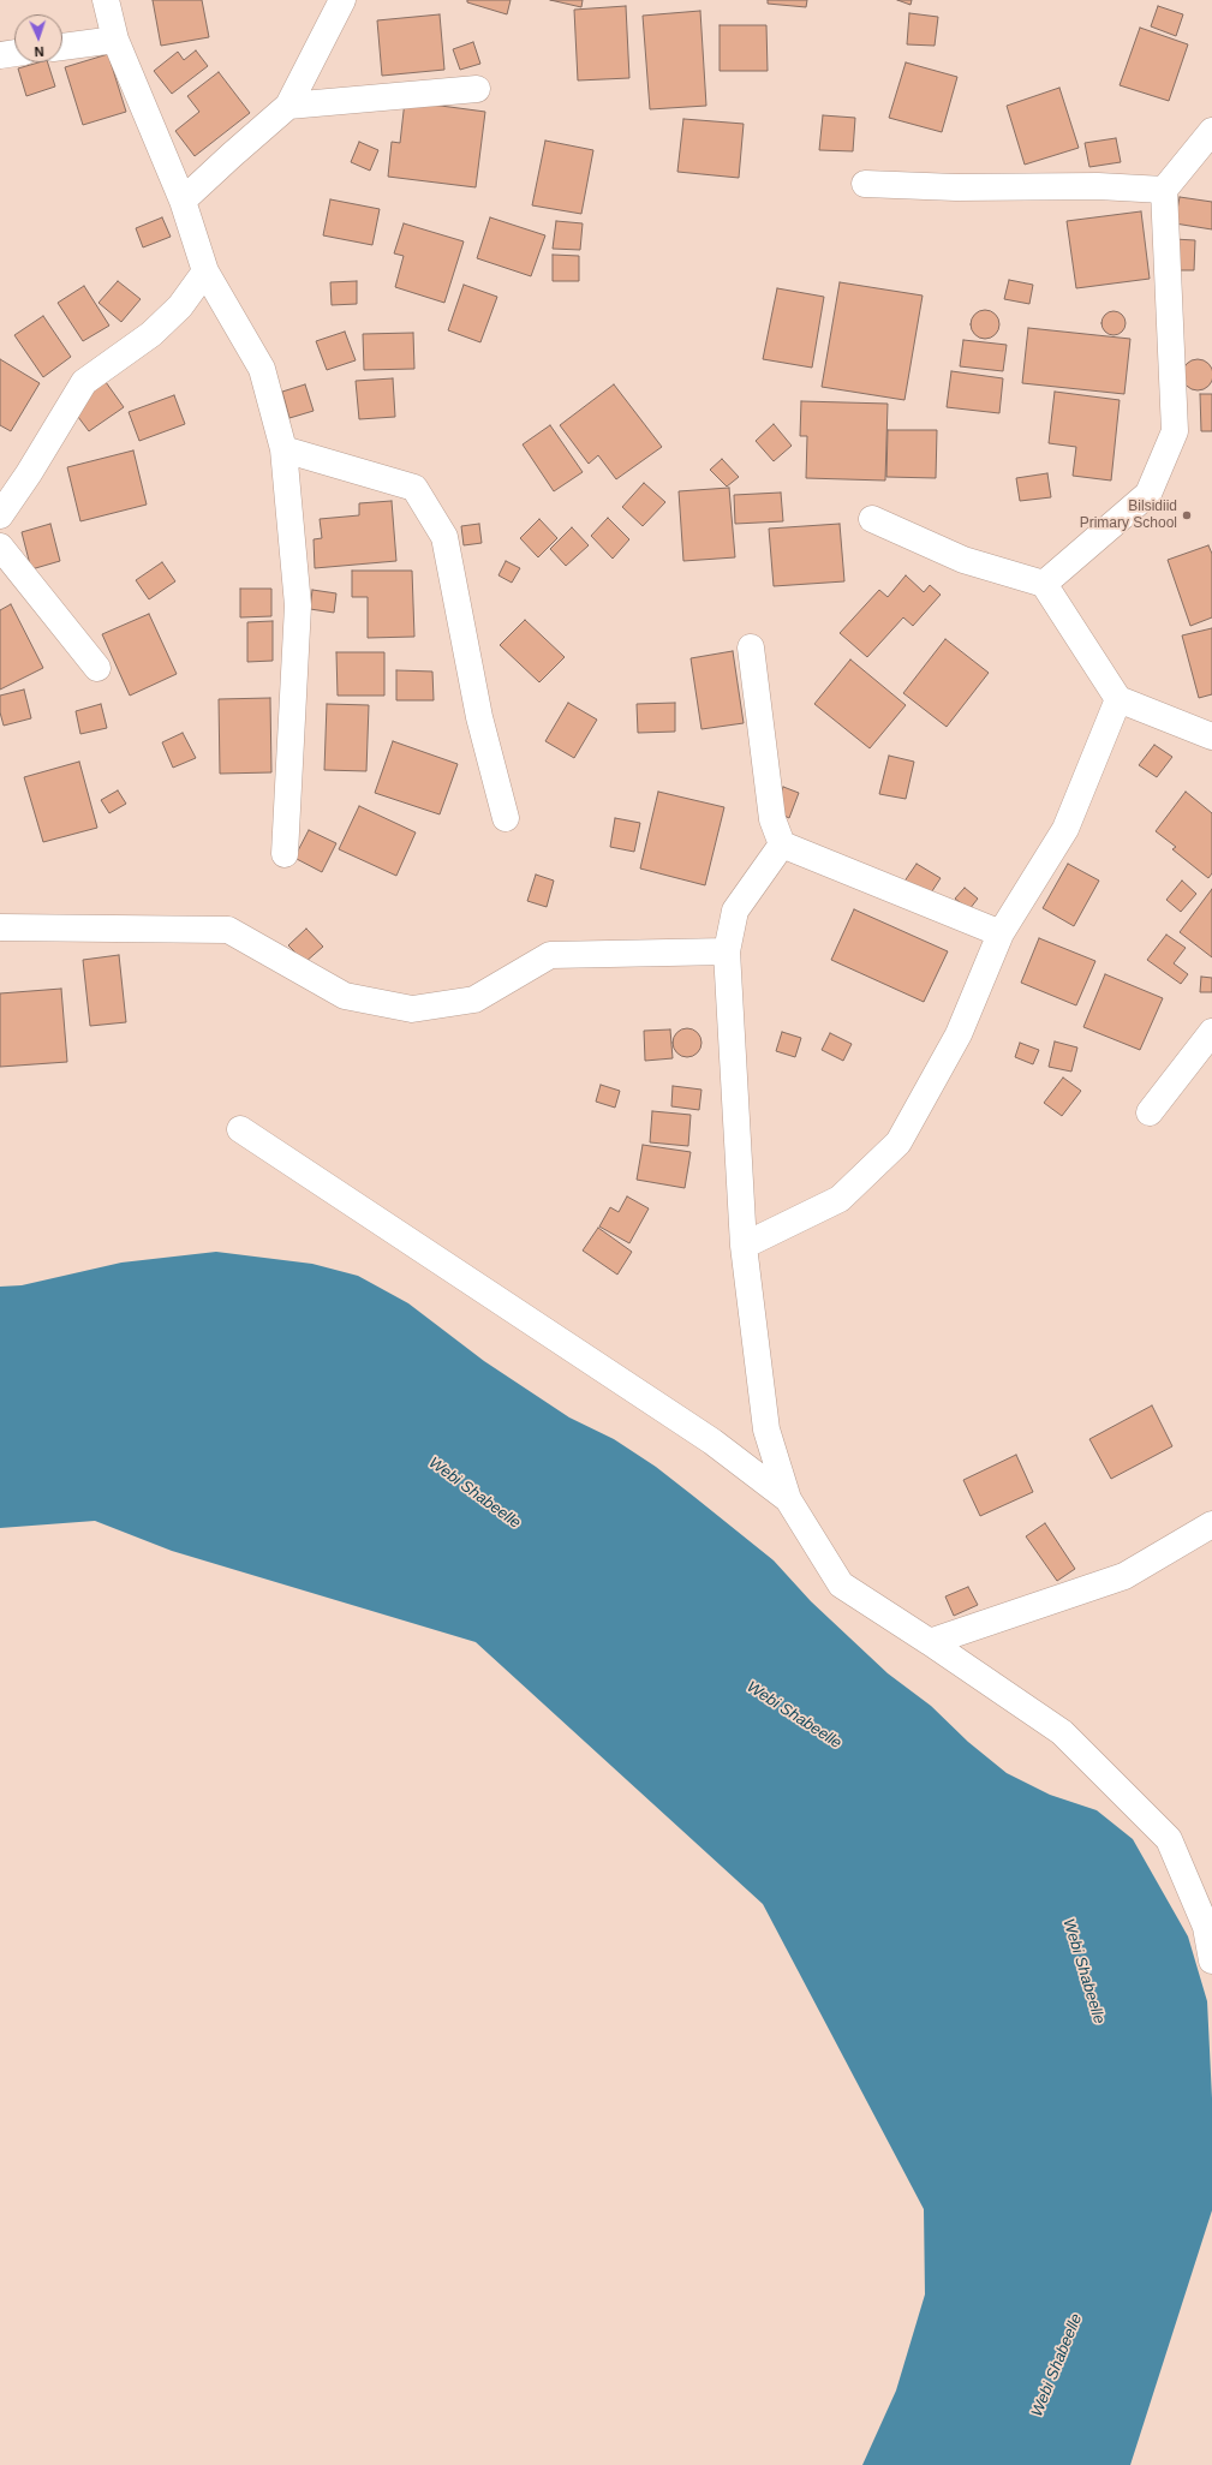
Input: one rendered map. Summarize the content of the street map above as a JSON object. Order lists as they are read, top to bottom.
{
  "water": ["Webi Shabeelle"],
  "places": ["Bilsidiid Primary School"],
  "north": "bottom"
}
